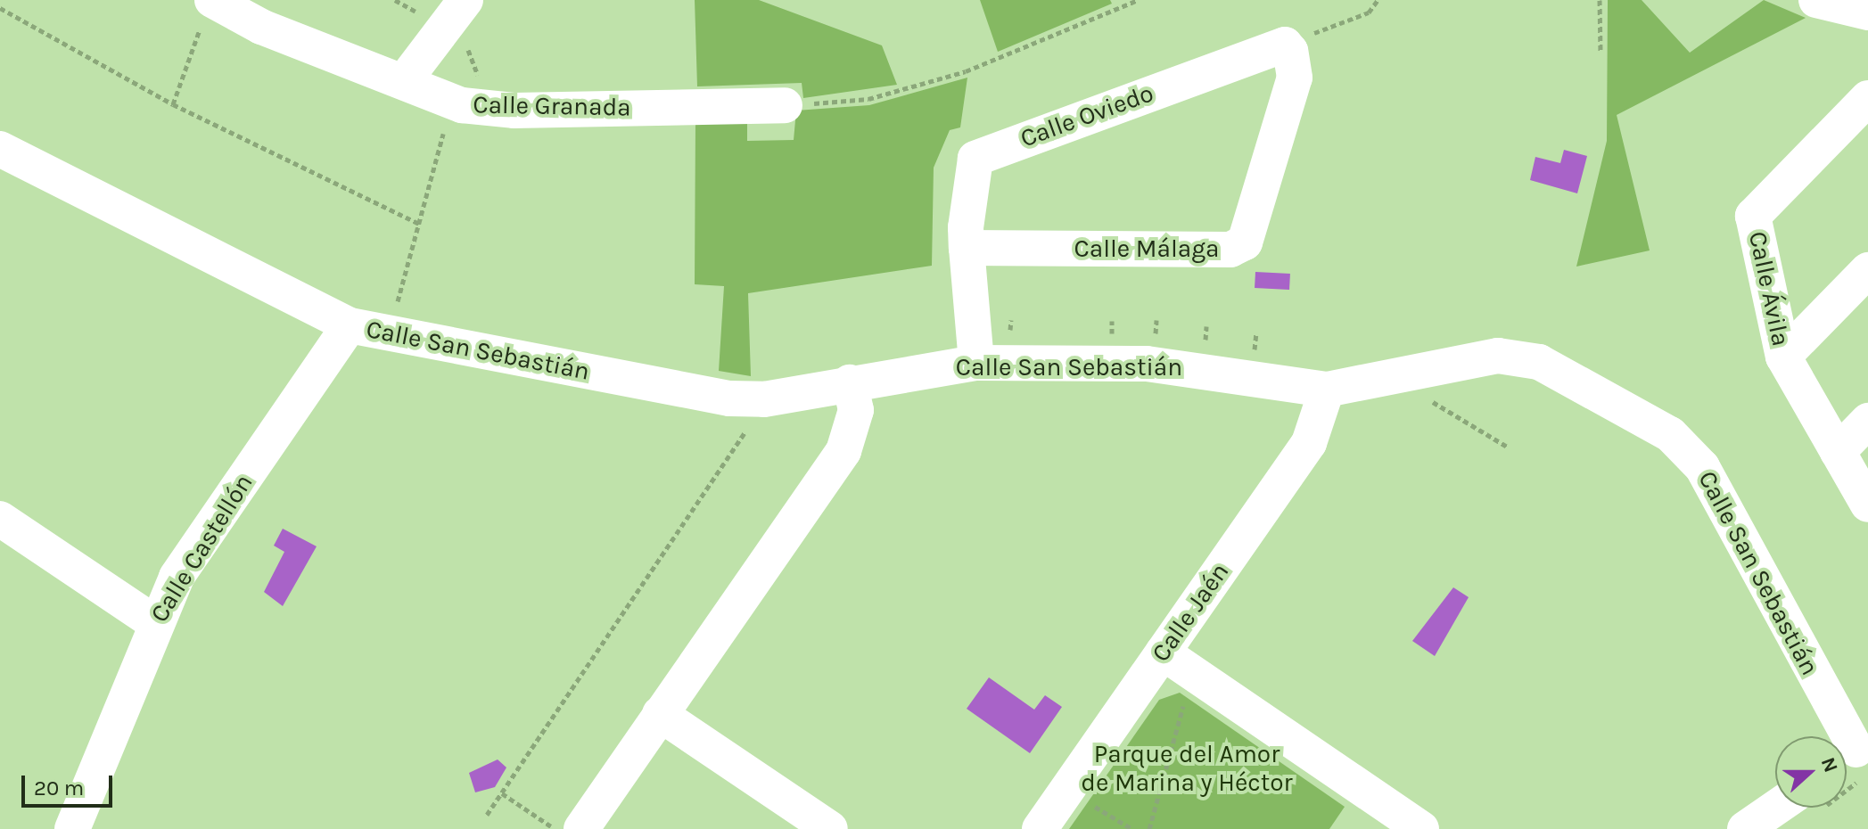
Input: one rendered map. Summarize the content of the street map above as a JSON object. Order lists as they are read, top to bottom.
{
  "streets": {
    "street": [
      "Calle Granada",
      "Calle Oviedo",
      "Calle Málaga",
      "Calle Ávila",
      "Calle San Sebastián",
      "Calle Castellón",
      "Calle Jaén"
    ]
  },
  "crossings": [
    ["Calle Oviedo", "Calle Málaga"],
    ["Calle Oviedo", "Calle San Sebastián"],
    ["Calle San Sebastián", "Calle Castellón"],
    ["Calle San Sebastián", "Calle Jaén"]
  ],
  "parks": ["Parque del Amor de Marina y Héctor"],
  "scale_bar": "20 m",
  "north": "right"
}
